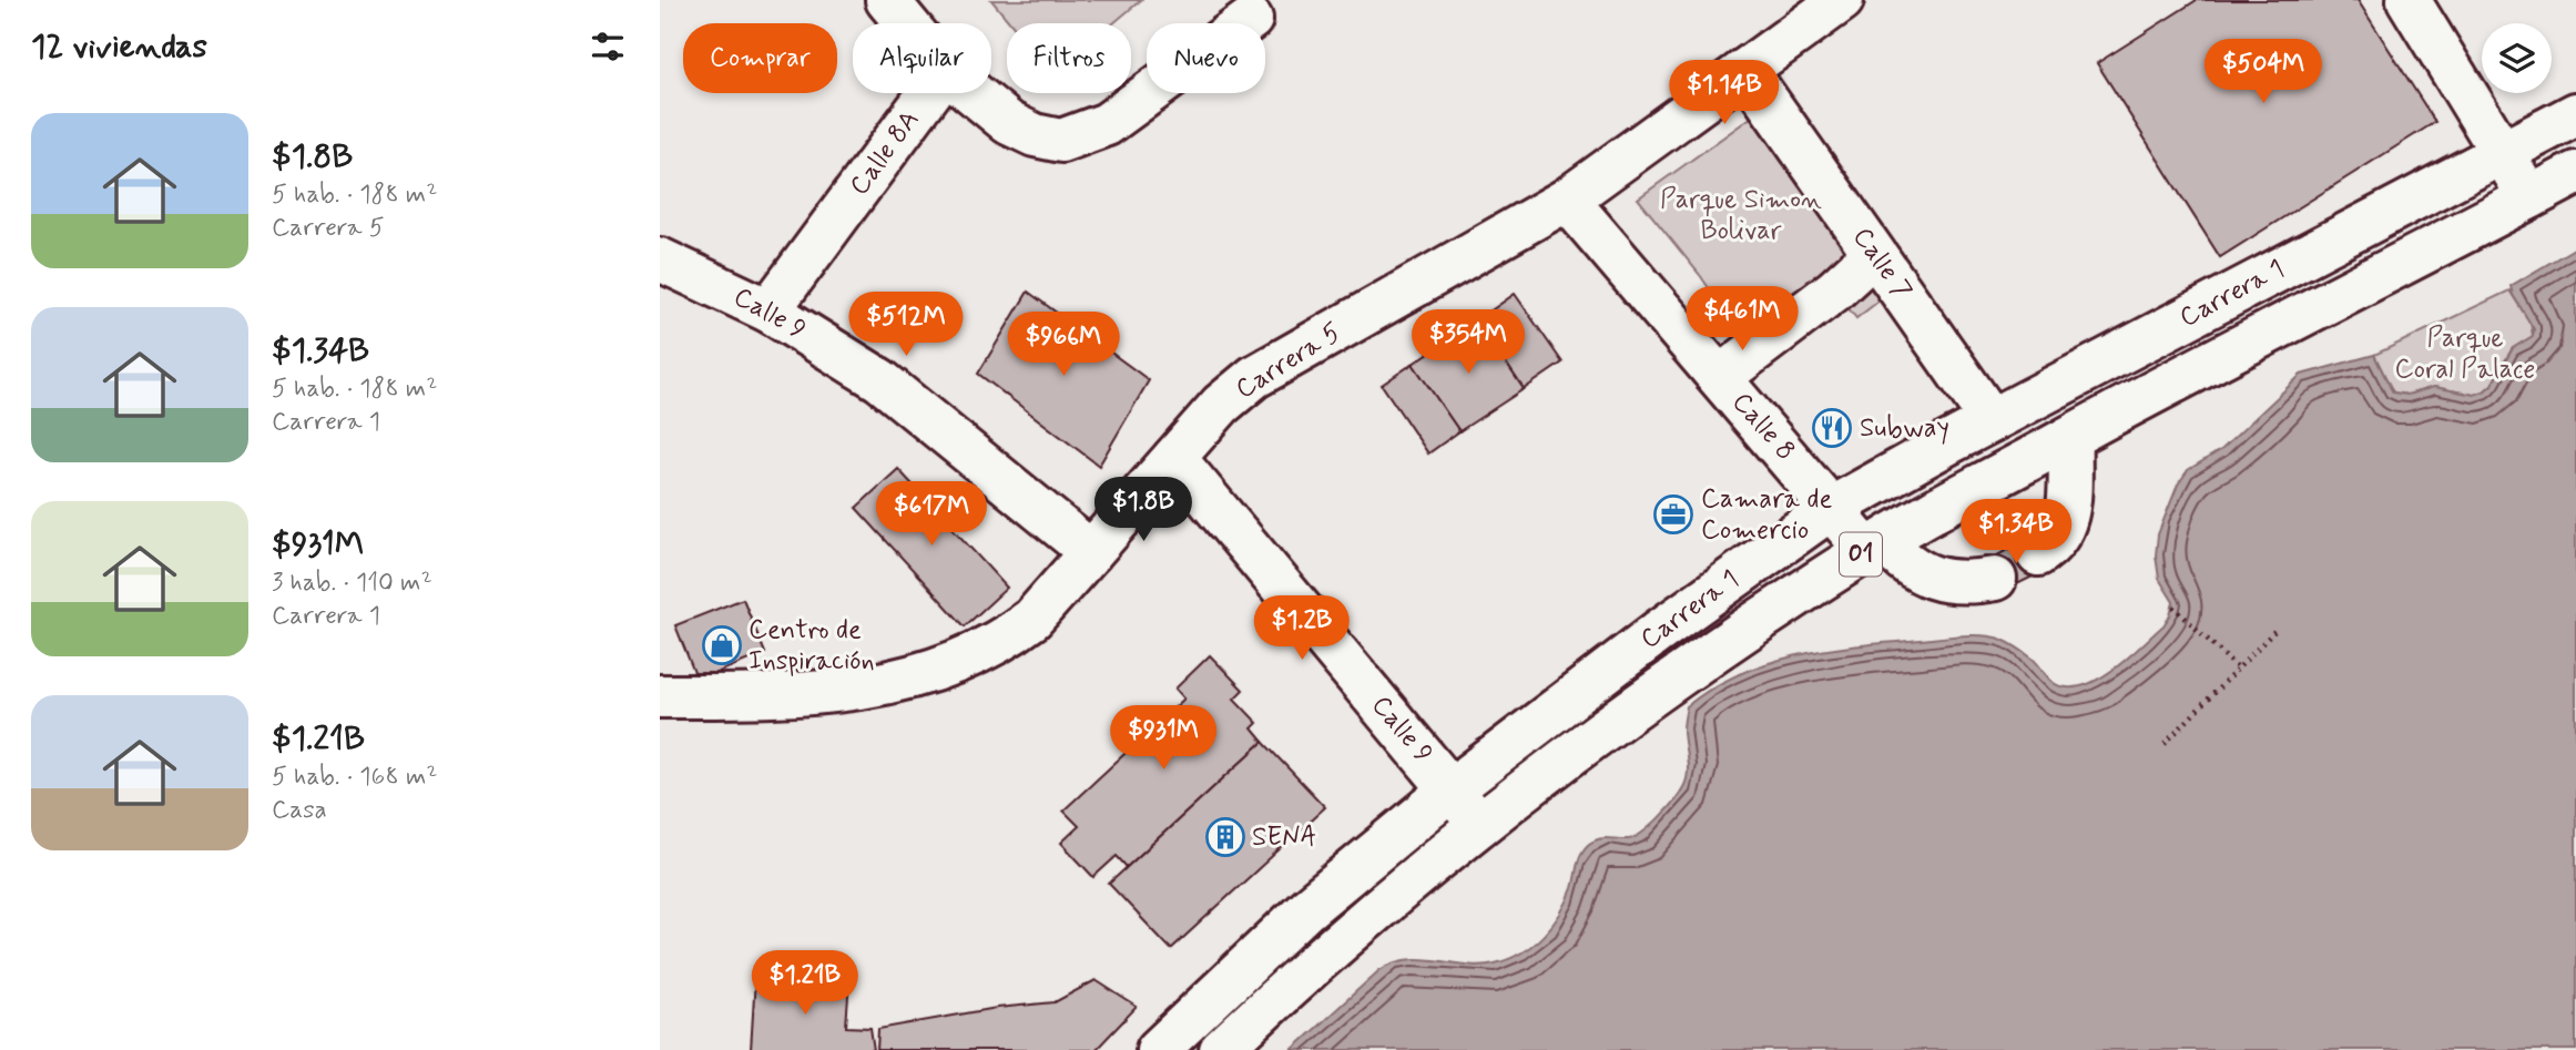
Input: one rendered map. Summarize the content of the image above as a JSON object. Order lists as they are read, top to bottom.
{
  "streets": {
    "main road": [
      "Calle 8A",
      "Calle 7",
      "Carrera 1",
      "Calle 9",
      "Carrera 5",
      "Calle 8",
      "01"
    ]
  },
  "crossings": [
    ["Calle 8A", "Calle 9"],
    ["Calle 7", "Carrera 1"],
    ["Calle 7", "Carrera 5"],
    ["Carrera 1", "Calle 9"],
    ["Carrera 1", "Calle 8"],
    ["Calle 9", "Carrera 5"],
    ["Carrera 5", "Calle 8"]
  ],
  "parks": ["Parque Simon Bolivar", "Parque Coral Palace"],
  "places": {
    "restaurant": ["Subway"],
    "office": ["Camara de Comercio"],
    "shop": ["Centro de Inspiración"],
    "building": ["SENA"]
  },
  "page": {
    "heading": "12 viviendas",
    "chip": [
      "Comprar",
      "Alquilar",
      "Filtros",
      "Nuevo"
    ],
    "price": [
      "$504M",
      "$1.14B",
      "$461M",
      "$512M",
      "$354M",
      "$966M",
      "$1.8B",
      "$617M",
      "$1.34B",
      "$1.2B",
      "$931M",
      "$1.21B"
    ],
    "list": [
      {
        "name": "$1.8B",
        "note": "5 hab. · 188 m² · Carrera 5"
      },
      {
        "name": "$1.34B",
        "note": "5 hab. · 188 m² · Carrera 1"
      },
      {
        "name": "$931M",
        "note": "3 hab. · 110 m² · Carrera 1"
      },
      {
        "name": "$1.21B",
        "note": "5 hab. · 168 m² · Casa"
      }
    ]
  }
}
